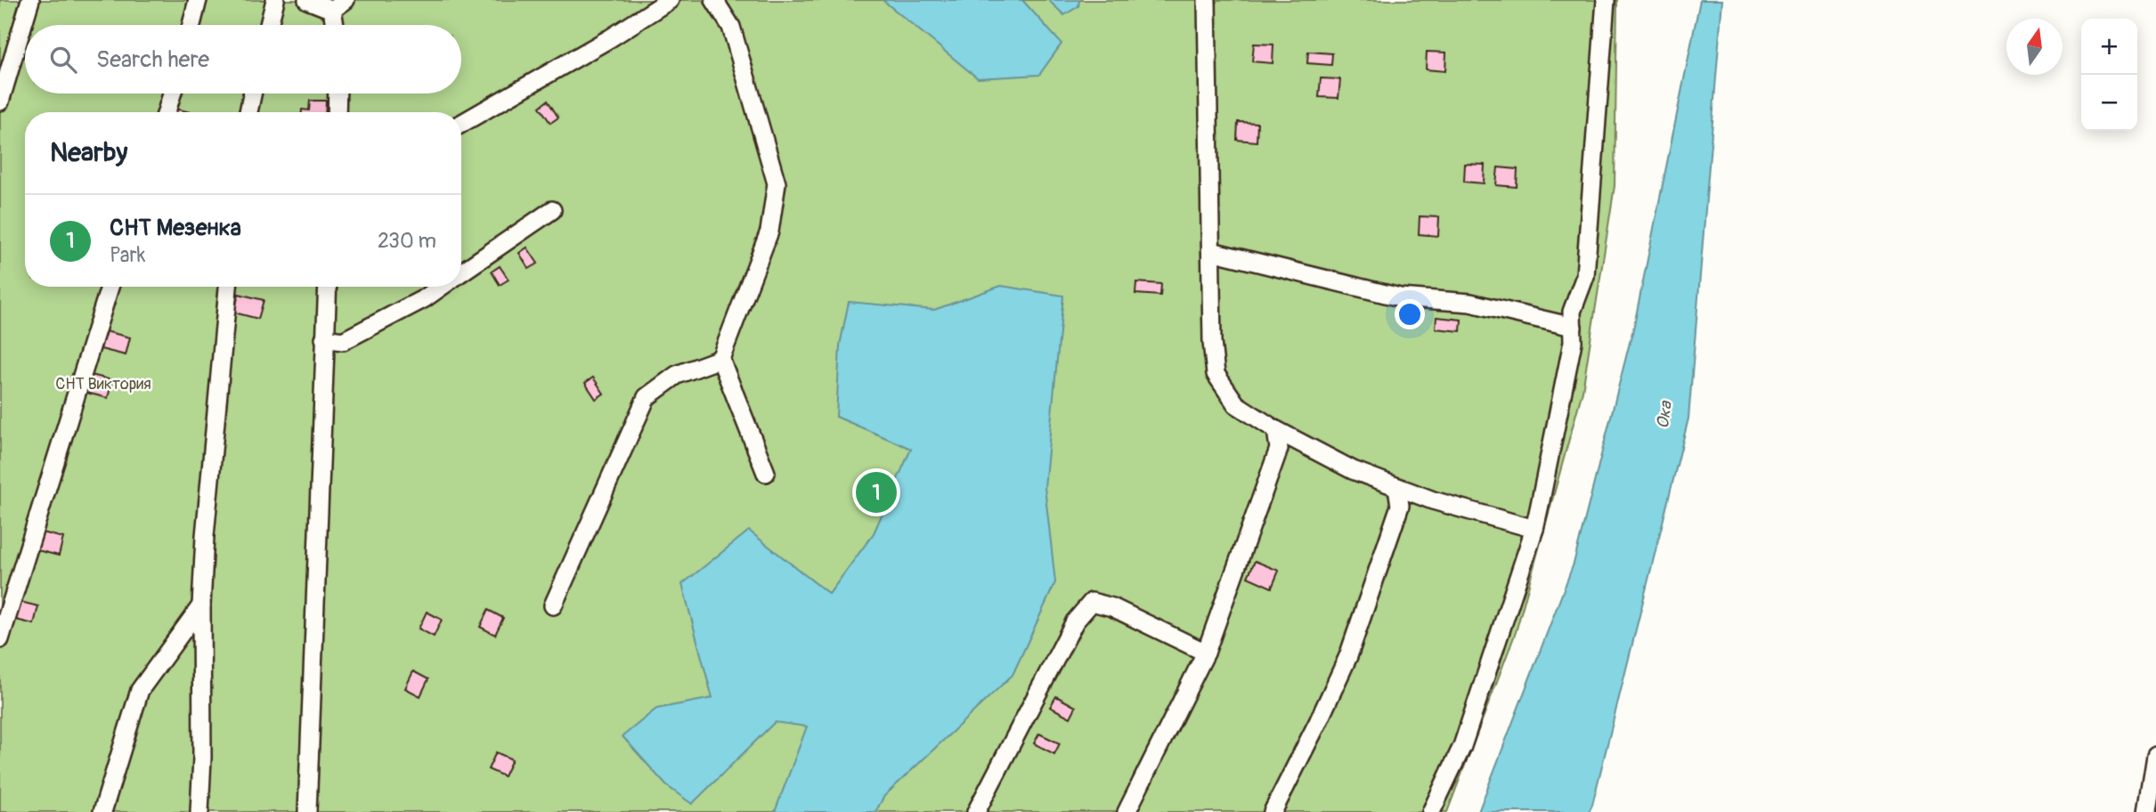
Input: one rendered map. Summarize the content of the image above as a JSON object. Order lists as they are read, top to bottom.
{
  "water": ["Ока"],
  "parks": ["СНТ Виктория"],
  "north": "top",
  "page": {
    "map_buttons": ["+", "−"],
    "search": "Search here",
    "heading": "Nearby",
    "list": [
      {
        "mark": "1",
        "name": "СНТ Мезенка",
        "note": "Park",
        "value": "230 m"
      }
    ],
    "pins": "1"
  }
}
